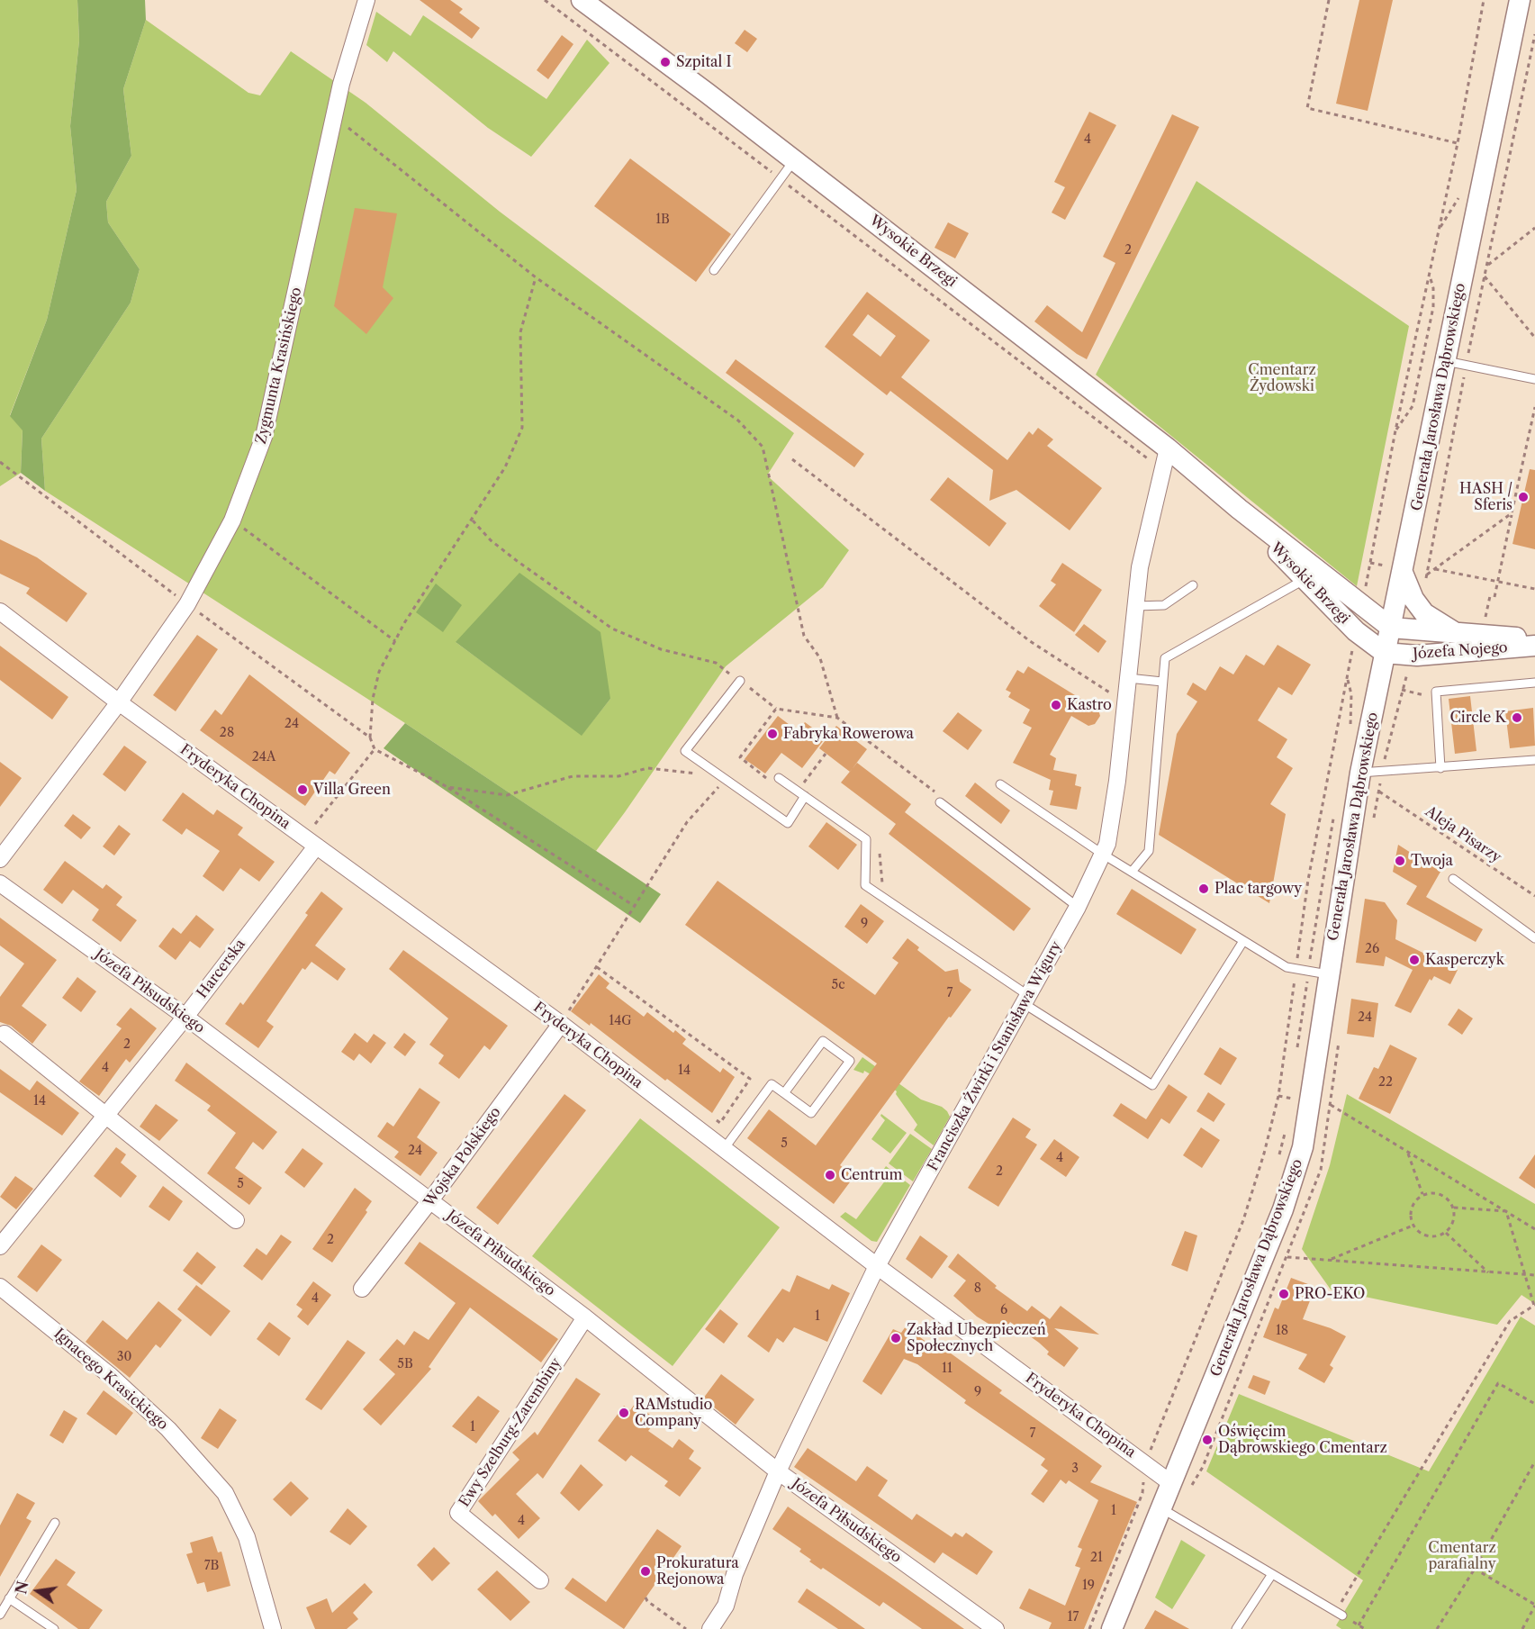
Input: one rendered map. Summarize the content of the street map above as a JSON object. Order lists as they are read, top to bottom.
{
  "streets": {
    "street": [
      "Wysokie Brzegi",
      "Zygmunta Krasińskiego",
      "Generała Jarosława Dąbrowskiego",
      "Józefa Nojego",
      "Fryderyka Chopina",
      "Harcerska",
      "Józefa Piłsudskiego",
      "Franciszka Żwirki i Stanisława Wigury",
      "Wojska Polskiego",
      "Ignacego Krasickiego",
      "Ewy Szelburg-Zarembiny"
    ],
    "path": ["Aleja Pisarzy"]
  },
  "crossings": [
    ["Wysokie Brzegi", "Generała Jarosława Dąbrowskiego"],
    ["Wysokie Brzegi", "Józefa Nojego"],
    ["Wysokie Brzegi", "Franciszka Żwirki i Stanisława Wigury"],
    ["Zygmunta Krasińskiego", "Fryderyka Chopina"],
    ["Generała Jarosława Dąbrowskiego", "Józefa Nojego"],
    ["Generała Jarosława Dąbrowskiego", "Fryderyka Chopina"],
    ["Fryderyka Chopina", "Harcerska"],
    ["Fryderyka Chopina", "Franciszka Żwirki i Stanisława Wigury"],
    ["Fryderyka Chopina", "Wojska Polskiego"],
    ["Harcerska", "Józefa Piłsudskiego"],
    ["Józefa Piłsudskiego", "Franciszka Żwirki i Stanisława Wigury"],
    ["Józefa Piłsudskiego", "Wojska Polskiego"],
    ["Józefa Piłsudskiego", "Ewy Szelburg-Zarembiny"]
  ],
  "parks": ["Cmentarz Żydowski", "Cmentarz parafialny"],
  "places": [
    "Szpital I",
    "HASH / Sferis",
    "Kastro",
    "Circle K",
    "Fabryka Rowerowa",
    "Villa Green",
    "Twoja",
    "Plac targowy",
    "Kasperczyk",
    "Centrum",
    "PRO-EKO",
    "Zakład Ubezpieczeń Społecznych",
    "RAMstudio Company",
    "Oświęcim Dąbrowskiego Cmentarz",
    "Prokuratura Rejonowa"
  ],
  "house_numbers": [
    "4",
    "1B",
    "2",
    "24",
    "28",
    "24A",
    "9",
    "26",
    "5c",
    "7",
    "24",
    "14G",
    "2",
    "4",
    "14",
    "22",
    "14",
    "5",
    "24",
    "4",
    "2",
    "5",
    "2",
    "8",
    "4",
    "6",
    "1",
    "18",
    "30",
    "5B",
    "11",
    "9",
    "1",
    "7",
    "3",
    "1",
    "4",
    "21",
    "7B",
    "19",
    "17"
  ],
  "north": "left"
}
